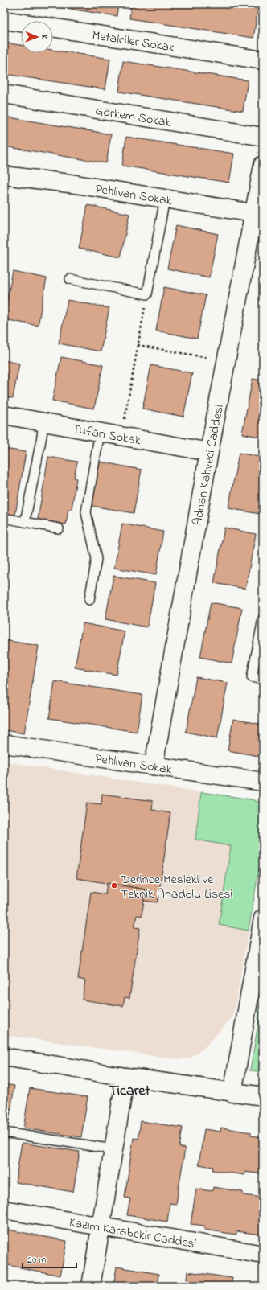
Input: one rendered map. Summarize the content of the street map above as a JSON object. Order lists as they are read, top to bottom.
{
  "streets": {
    "street": [
      "Metalciler Sokak",
      "Görkem Sokak",
      "Pehlivan Sokak",
      "Tufan Sokak",
      "Adnan Kahveci Caddesi",
      "Kazım Karabekir Caddesi"
    ]
  },
  "crossings": [
    ["Pehlivan Sokak", "Adnan Kahveci Caddesi"],
    ["Tufan Sokak", "Adnan Kahveci Caddesi"]
  ],
  "districts": ["Ticaret"],
  "places": ["Derince Mesleki ve Teknik Anadolu Lisesi"],
  "scale_bar": "20 m",
  "north": "right"
}
